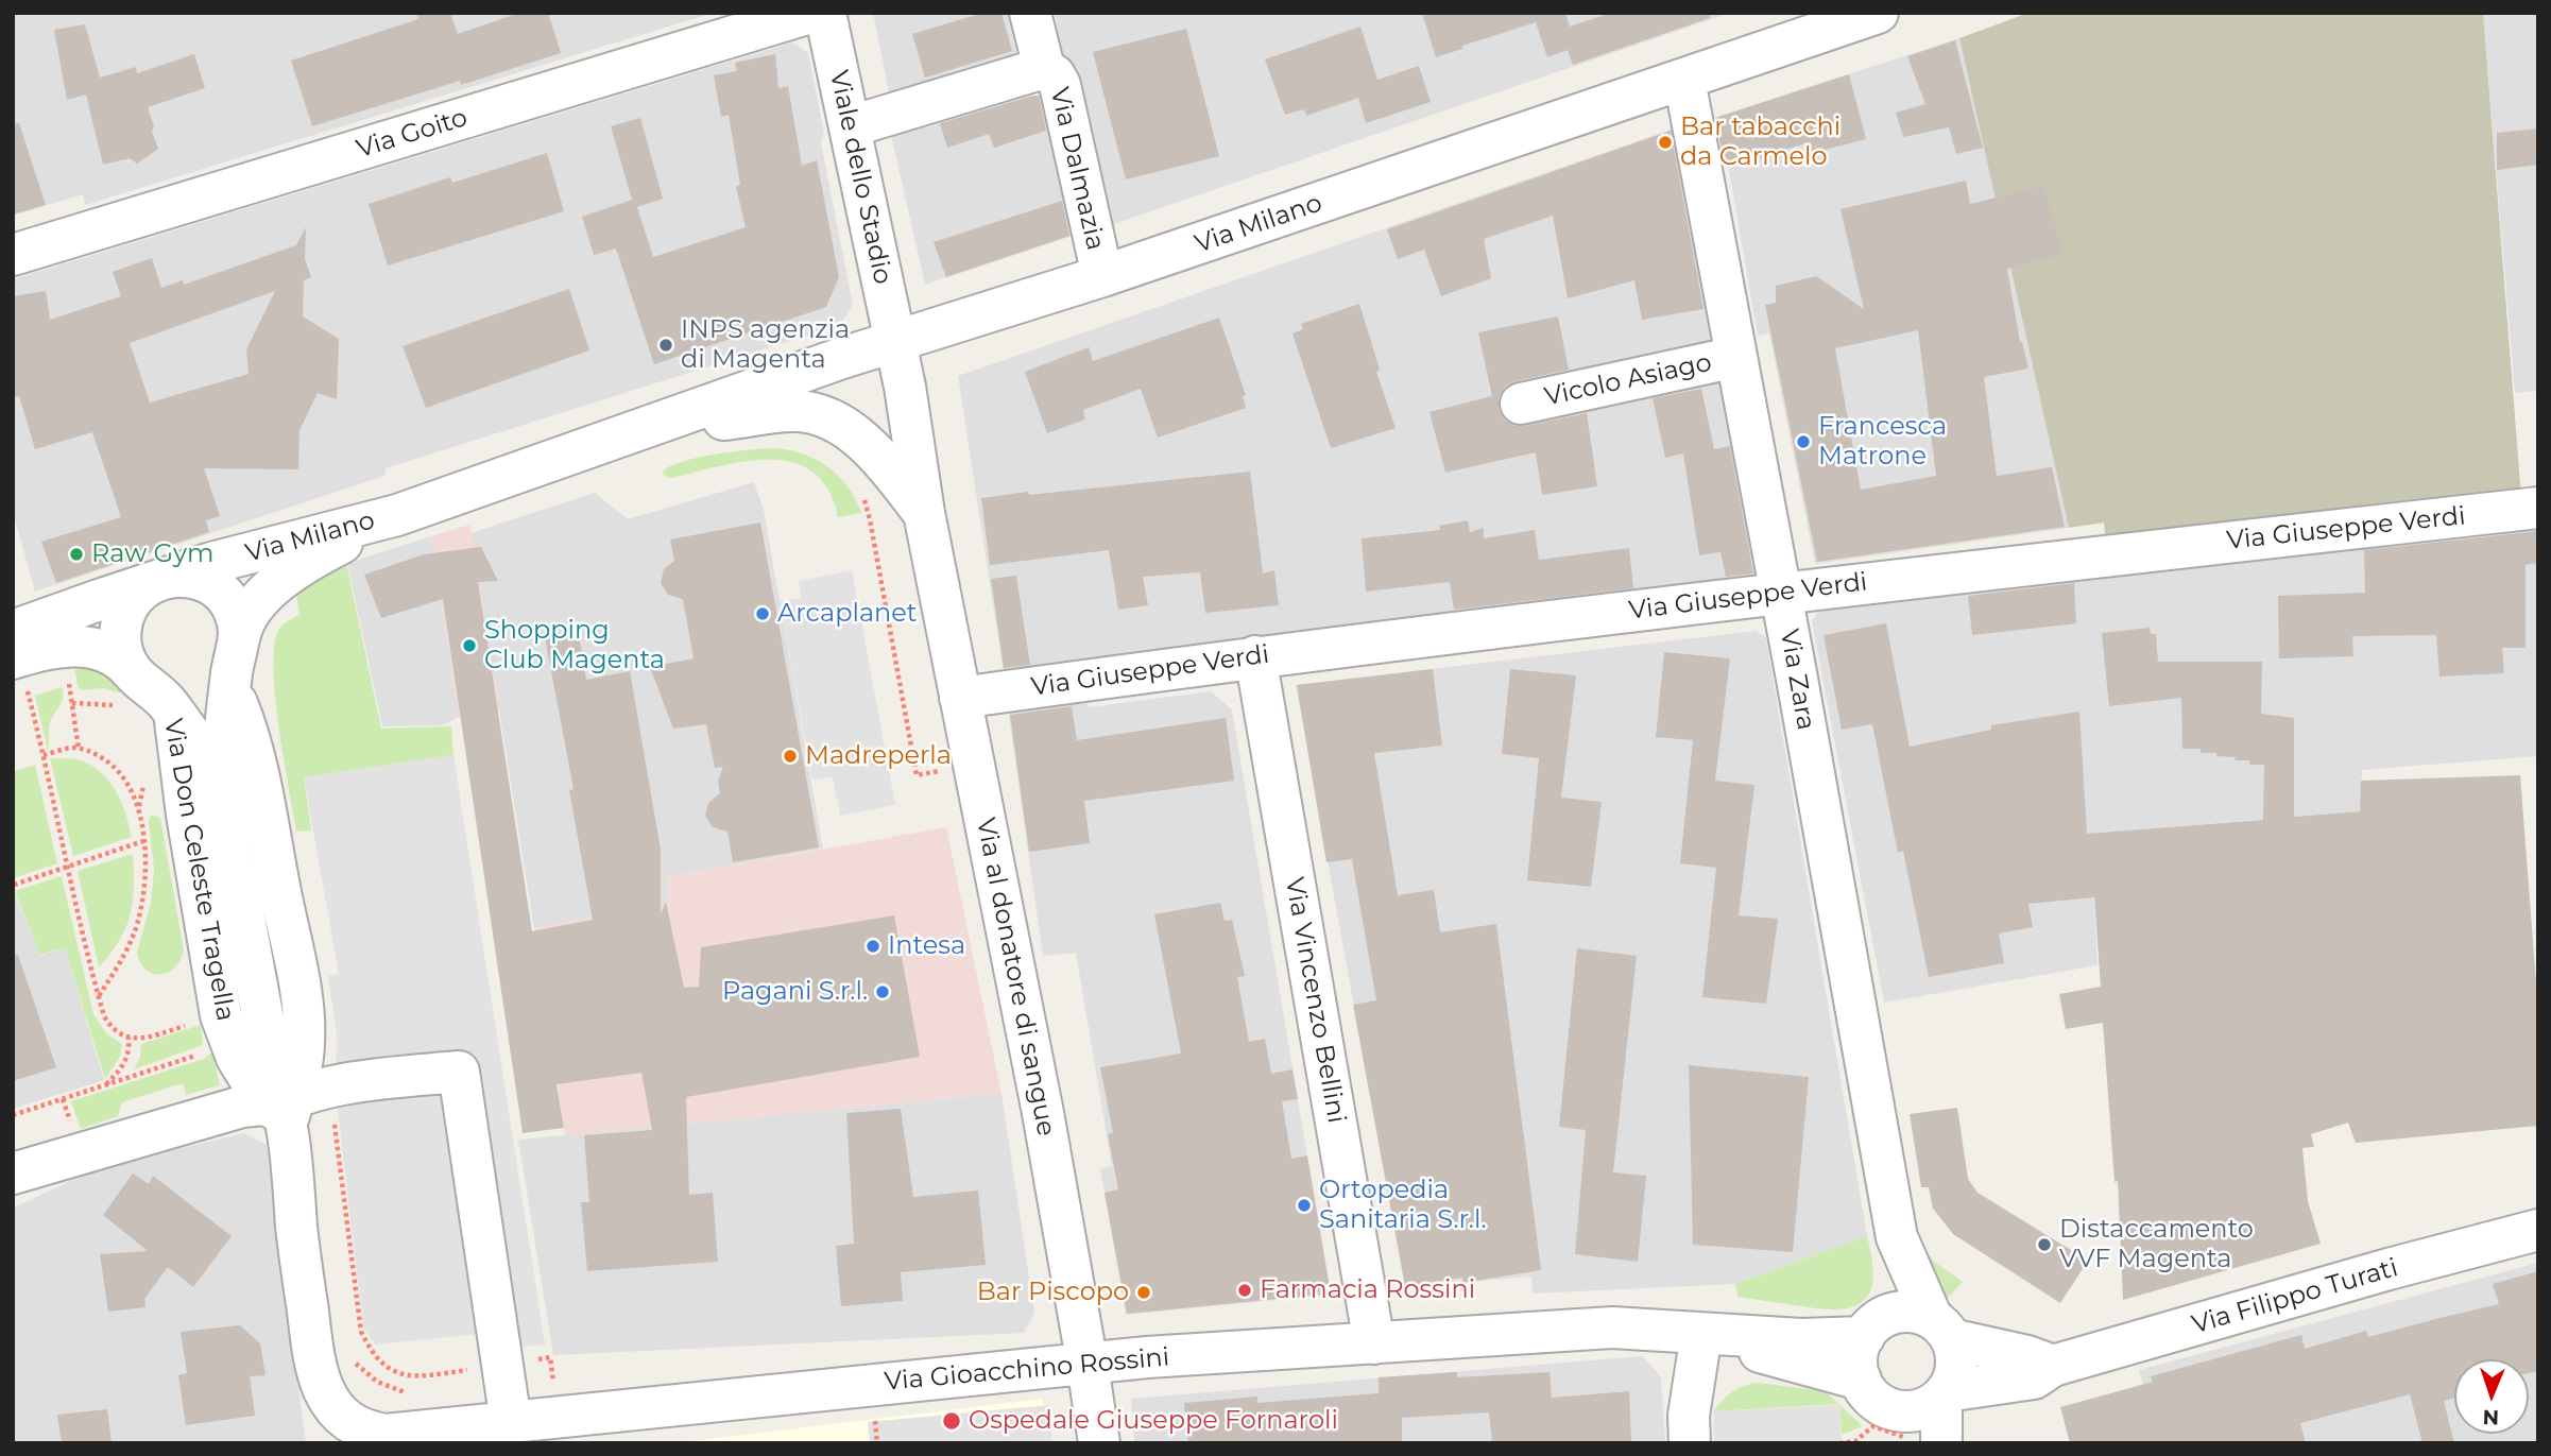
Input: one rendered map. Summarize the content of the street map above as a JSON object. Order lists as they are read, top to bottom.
{
  "streets": {
    "street": [
      "Via Goito",
      "Via Dalmazia",
      "Viale dello Stadio",
      "Via Milano",
      "Vicolo Asiago",
      "Via Giuseppe Verdi",
      "Via Zara",
      "Via Don Celeste Tragella",
      "Via al donatore di sangue",
      "Via Vincenzo Bellini",
      "Via Filippo Turati",
      "Via Gioacchino Rossini"
    ]
  },
  "crossings": [
    ["Via Dalmazia", "Viale dello Stadio"],
    ["Via Dalmazia", "Via Milano"],
    ["Viale dello Stadio", "Via Milano"],
    ["Viale dello Stadio", "Via al donatore di sangue"],
    ["Via Milano", "Via Zara"],
    ["Via Milano", "Via Don Celeste Tragella"],
    ["Via Milano", "Via al donatore di sangue"],
    ["Vicolo Asiago", "Via Zara"],
    ["Via Giuseppe Verdi", "Via Zara"],
    ["Via Giuseppe Verdi", "Via al donatore di sangue"],
    ["Via Giuseppe Verdi", "Via Vincenzo Bellini"],
    ["Via Zara", "Via Filippo Turati"],
    ["Via Zara", "Via Gioacchino Rossini"],
    ["Via Don Celeste Tragella", "Via Gioacchino Rossini"],
    ["Via al donatore di sangue", "Via Gioacchino Rossini"],
    ["Via Vincenzo Bellini", "Via Gioacchino Rossini"],
    ["Via Filippo Turati", "Via Gioacchino Rossini"]
  ],
  "places": [
    "Bar tabacchi da Carmelo",
    "INPS agenzia di Magenta",
    "Francesca Matrone",
    "Raw Gym",
    "Arcaplanet",
    "Shopping Club Magenta",
    "Madreperla",
    "Intesa",
    "Pagani S.r.l.",
    "Ortopedia Sanitaria S.r.l.",
    "Distaccamento VVF Magenta",
    "Farmacia Rossini",
    "Bar Piscopo",
    "Ospedale Giuseppe Fornaroli"
  ],
  "north": "bottom"
}
